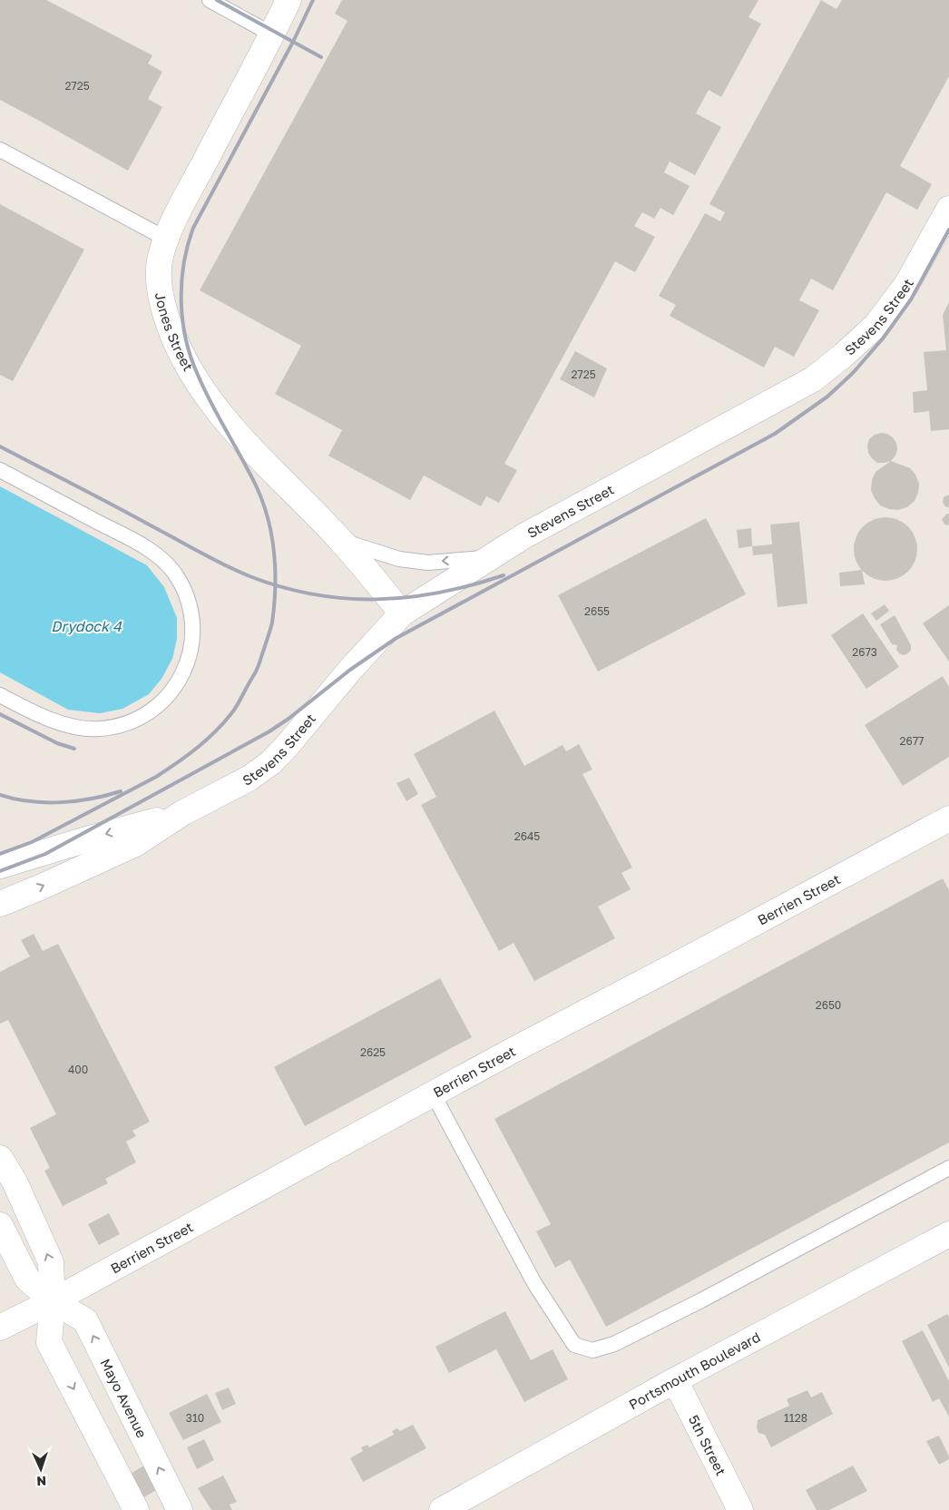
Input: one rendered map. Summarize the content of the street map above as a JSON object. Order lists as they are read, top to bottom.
{
  "streets": {
    "street": [
      "Stevens Street",
      "Jones Street",
      "Berrien Street",
      "Portsmouth Boulevard",
      "Mayo Avenue",
      "5th Street"
    ]
  },
  "crossings": [
    ["Stevens Street", "Jones Street"],
    ["Berrien Street", "Mayo Avenue"],
    ["Portsmouth Boulevard", "5th Street"]
  ],
  "water": ["Drydock 4"],
  "house_numbers": [
    "2725",
    "2725",
    "2655",
    "2673",
    "2677",
    "2645",
    "2650",
    "2625",
    "400",
    "310",
    "1128"
  ],
  "north": "bottom"
}
